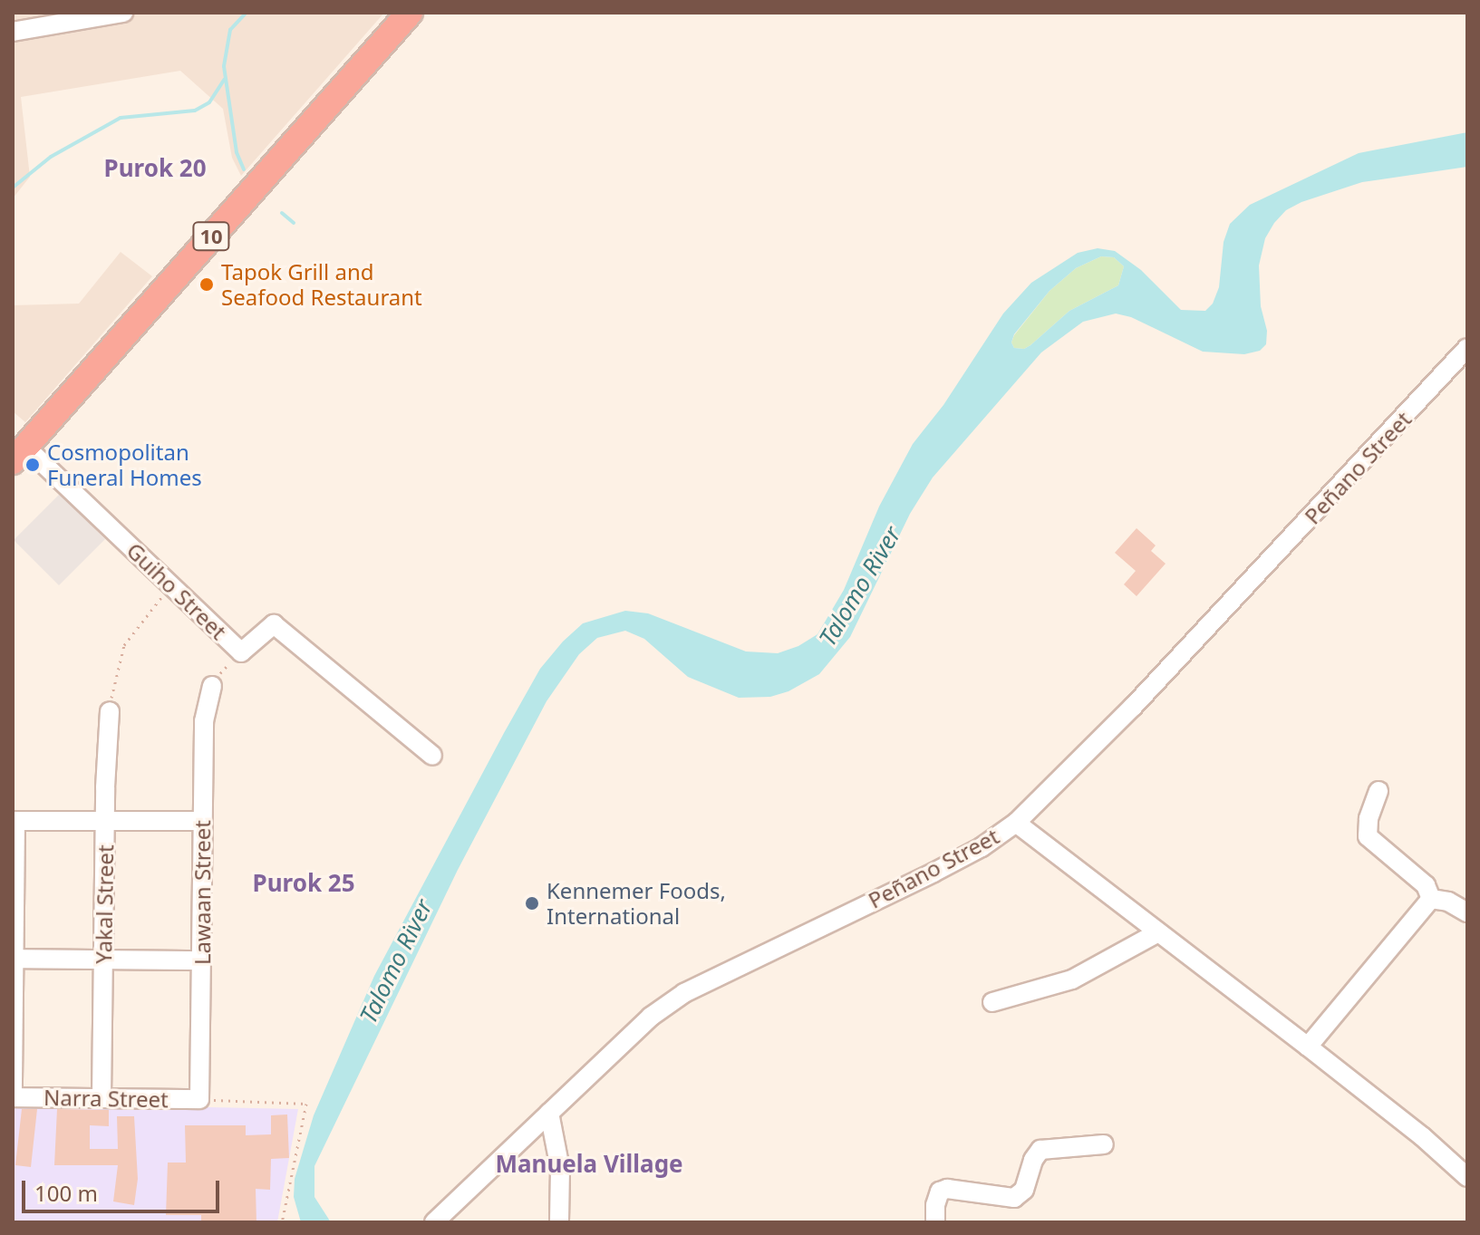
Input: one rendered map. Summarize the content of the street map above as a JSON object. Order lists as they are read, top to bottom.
{
  "streets": {
    "highway": ["10"],
    "street": [
      "Peñano Street",
      "Guiho Street",
      "Lawaan Street",
      "Yakal Street",
      "Narra Street"
    ]
  },
  "crossings": [
    ["10", "Guiho Street"],
    ["Lawaan Street", "Narra Street"],
    ["Yakal Street", "Narra Street"]
  ],
  "districts": ["Purok 20", "Purok 25", "Manuela Village"],
  "water": ["Talomo River"],
  "places": ["Tapok Grill and Seafood Restaurant", "Cosmopolitan Funeral Homes", "Kennemer Foods, International"],
  "scale_bar": "100 m"
}
